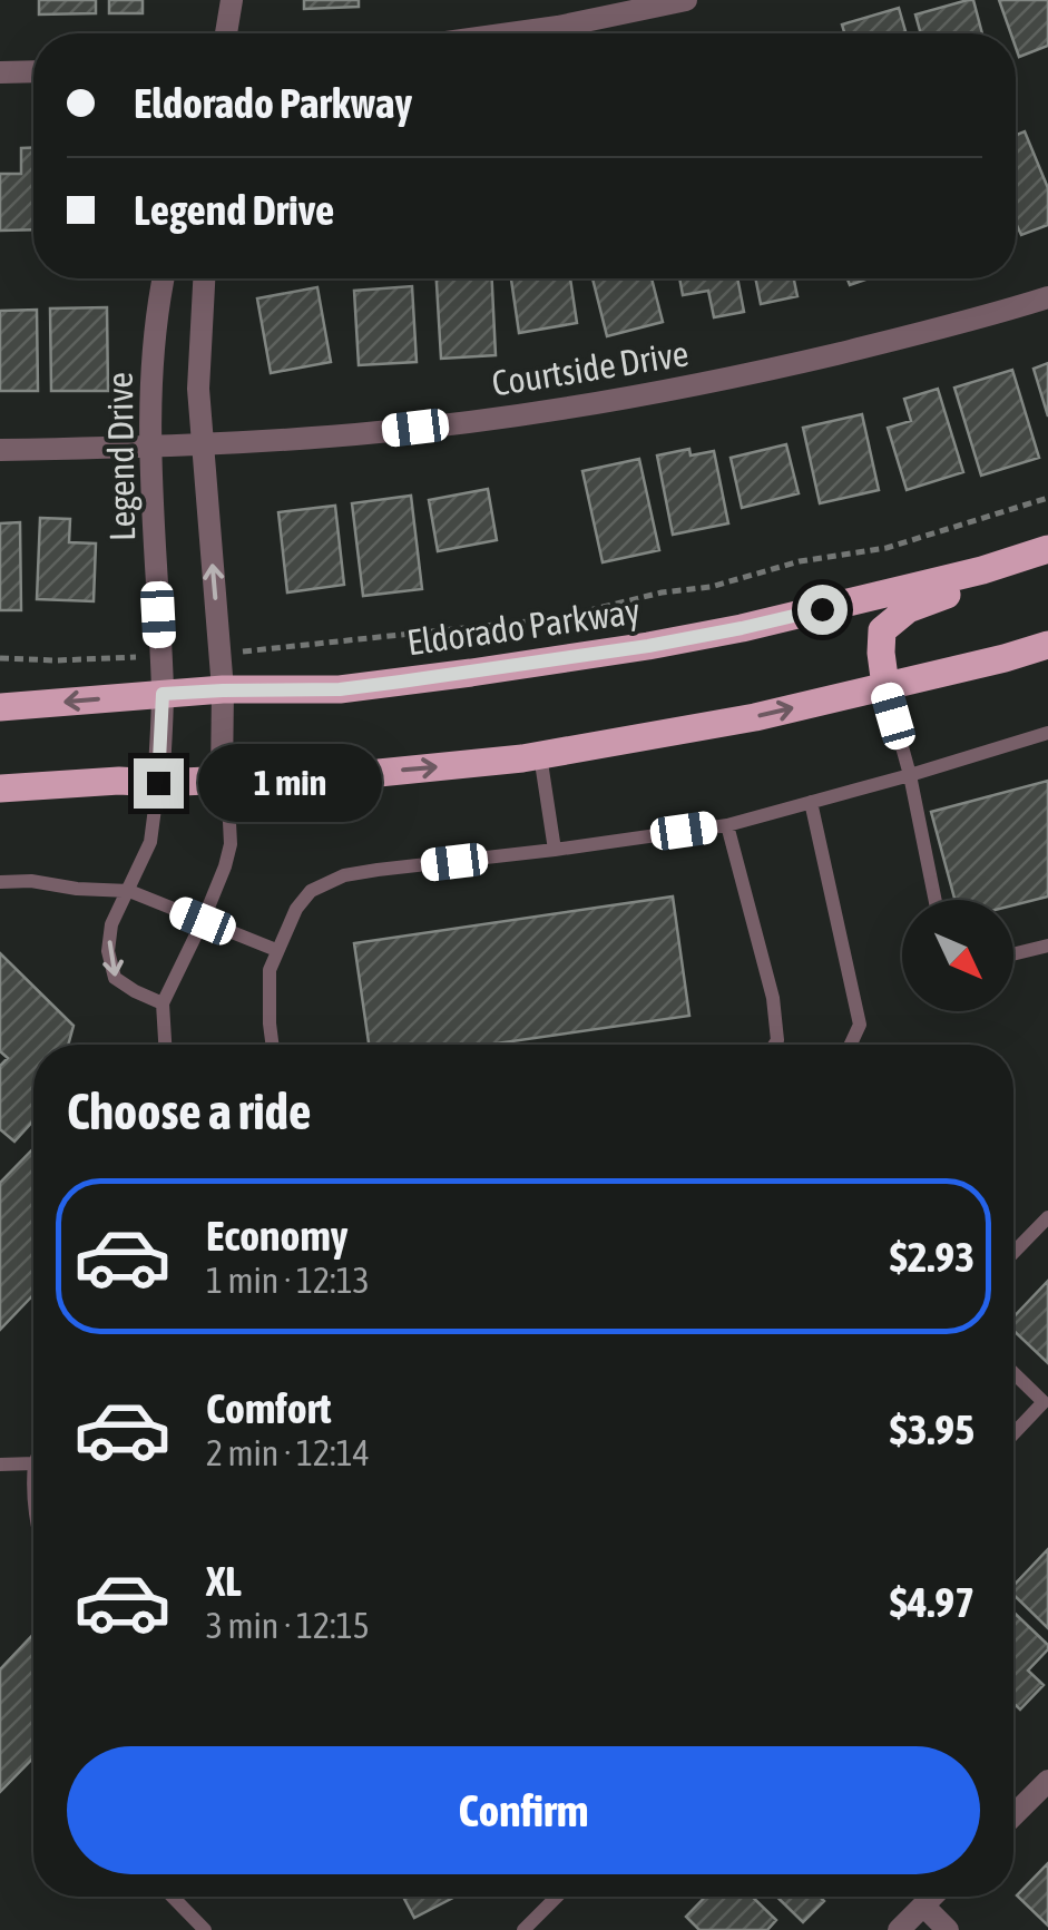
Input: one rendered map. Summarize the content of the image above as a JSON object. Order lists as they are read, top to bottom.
{
  "streets": {
    "main road": ["Eldorado Parkway"],
    "street": ["Courtside Drive", "Legend Drive"]
  },
  "crossings": [
    ["Courtside Drive", "Legend Drive"],
    ["Legend Drive", "Eldorado Parkway"]
  ],
  "north": "bottom right",
  "page": {
    "banner": ["Eldorado Parkway", "Legend Drive"],
    "bubble": "1 min",
    "heading": "Choose a ride",
    "list": [
      {
        "name": "Economy",
        "note": "1 min · 12:13",
        "value": "$2.93"
      },
      {
        "name": "Comfort",
        "note": "2 min · 12:14",
        "value": "$3.95"
      },
      {
        "name": "XL",
        "note": "3 min · 12:15",
        "value": "$4.97"
      }
    ],
    "buttons": "Confirm"
  }
}
